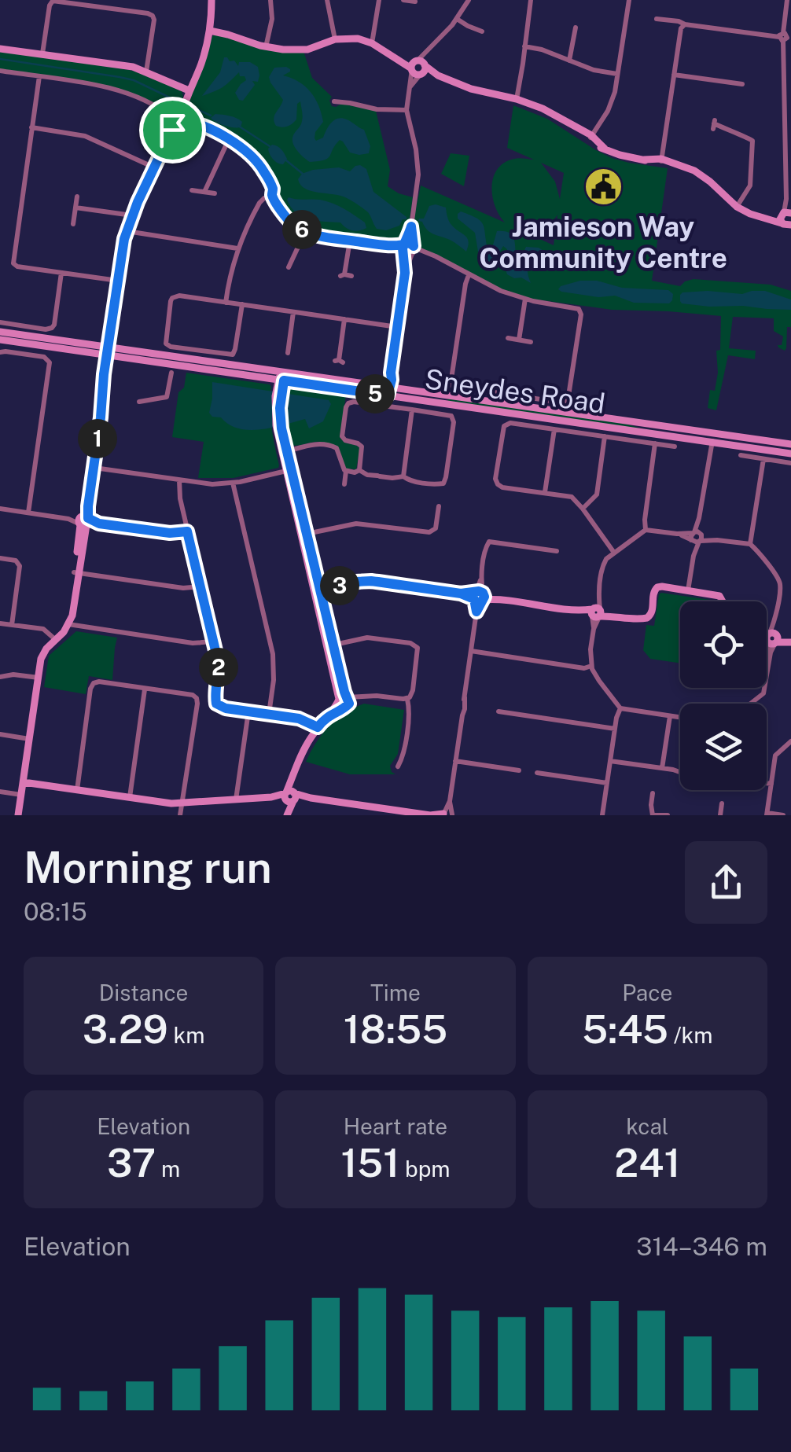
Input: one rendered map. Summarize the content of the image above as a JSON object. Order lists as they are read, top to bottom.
{
  "streets": {
    "street": ["Sneydes Road"]
  },
  "places": {
    "public building": ["Jamieson Way Community Centre"]
  },
  "page": {
    "pins": [
      "6",
      "5",
      "1",
      "3",
      "2"
    ],
    "heading": ["Morning run", "08:15"],
    "stats": [
      ["Distance", "3.29 km"],
      ["Time", "18:55"],
      ["Pace", "5:45 /km"],
      ["Elevation", "37 m"],
      ["Heart rate", "151 bpm"],
      ["kcal", "241"]
    ],
    "chart": ["Elevation", "314–346 m"]
  }
}
